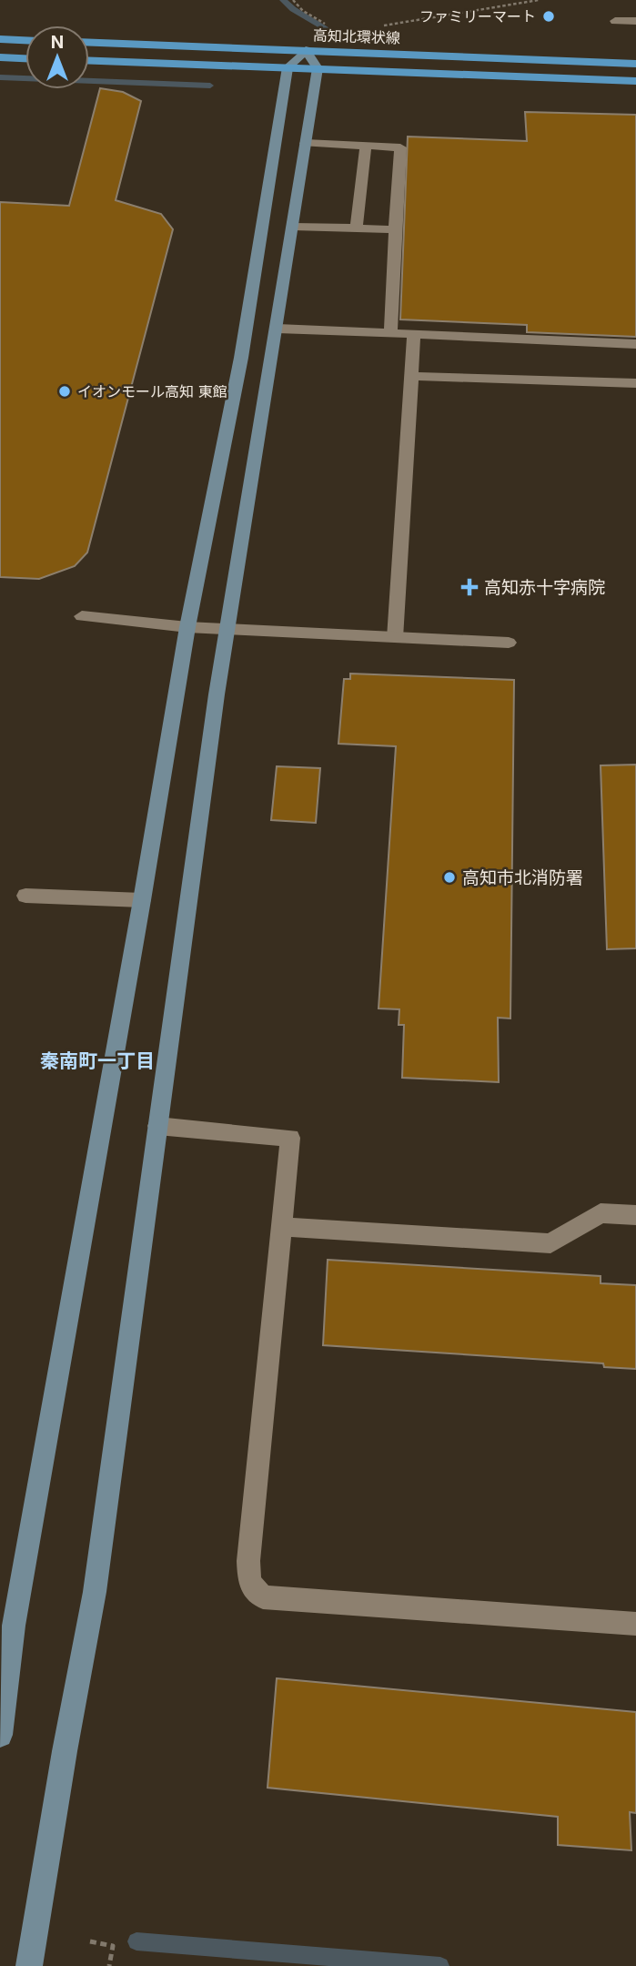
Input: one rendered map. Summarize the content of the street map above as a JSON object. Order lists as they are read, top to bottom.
{
  "streets": {
    "main road": ["高知北環状線"]
  },
  "districts": ["秦南町一丁目"],
  "places": {
    "other": ["ファミリーマート", "イオンモール高知 東館", "高知市北消防署"],
    "health": ["高知赤十字病院"]
  },
  "north": "top"
}
